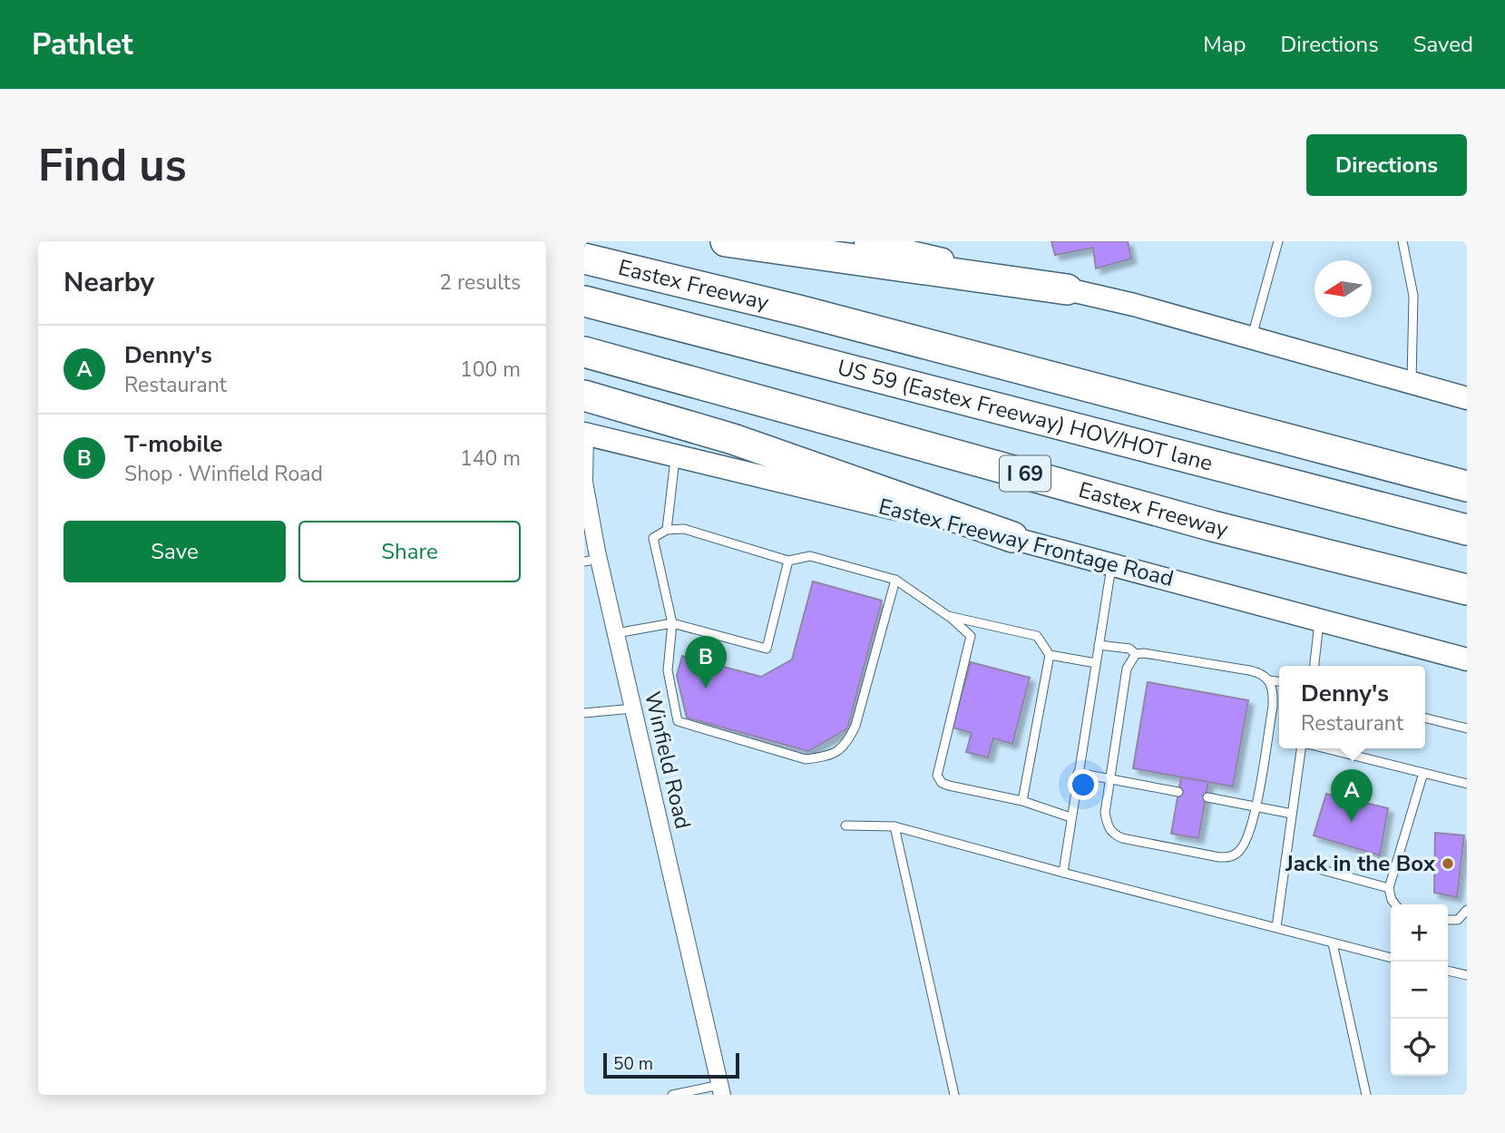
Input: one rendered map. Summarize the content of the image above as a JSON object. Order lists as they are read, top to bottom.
{
  "streets": {
    "highway": ["Eastex Freeway", "US 59 (Eastex Freeway) HOV/HOT lane", "I 69"],
    "main road": ["Eastex Freeway Frontage Road"],
    "street": ["Winfield Road"]
  },
  "crossings": [
    ["Eastex Freeway Frontage Road", "Winfield Road"]
  ],
  "places": ["Jack in the Box"],
  "scale_bar": "50 m",
  "north": "left",
  "page": {
    "header": "Pathlet",
    "nav": ["Map", "Directions", "Saved"],
    "buttons": [
      "Directions",
      ["Save", "Share"]
    ],
    "title": "Find us",
    "heading": ["Nearby", "2 results"],
    "list": [
      {
        "mark": "A",
        "name": "Denny's",
        "note": "Restaurant",
        "value": "100 m"
      },
      {
        "mark": "B",
        "name": "T-mobile",
        "note": "Shop · Winfield Road",
        "value": "140 m"
      }
    ],
    "pins": ["B", "A"],
    "popup": ["Denny's", "Restaurant"],
    "map_buttons": ["+", "−"],
    "scale": "50 m"
  }
}
